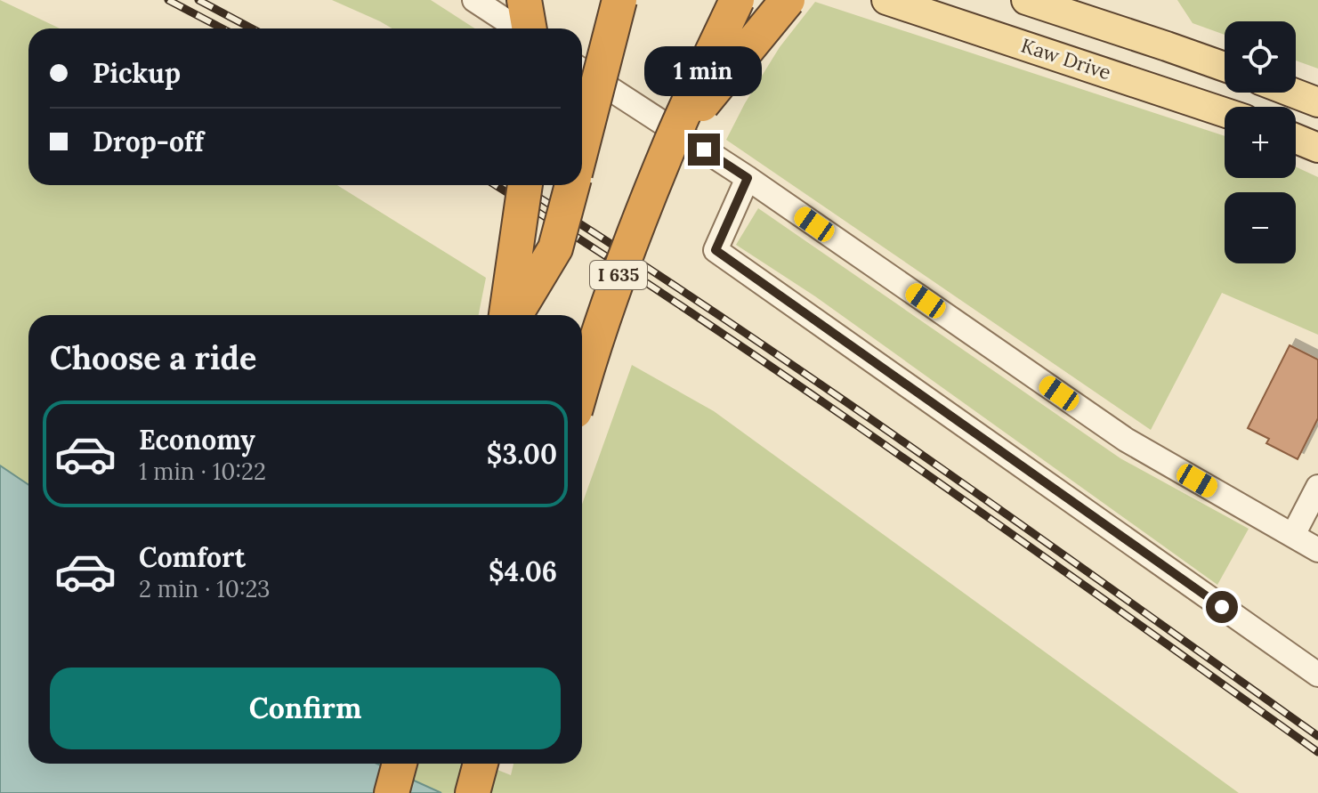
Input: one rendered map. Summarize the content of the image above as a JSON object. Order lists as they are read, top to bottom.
{
  "streets": {
    "highway": ["I 635"],
    "main road": ["Kaw Drive"]
  },
  "page": {
    "map_buttons": ["+", "−"],
    "banner": ["Pickup", "Drop-off"],
    "bubble": "1 min",
    "heading": "Choose a ride",
    "list": [
      {
        "name": "Economy",
        "note": "1 min · 10:22",
        "value": "$3.00"
      },
      {
        "name": "Comfort",
        "note": "2 min · 10:23",
        "value": "$4.06"
      }
    ],
    "buttons": "Confirm"
  }
}
